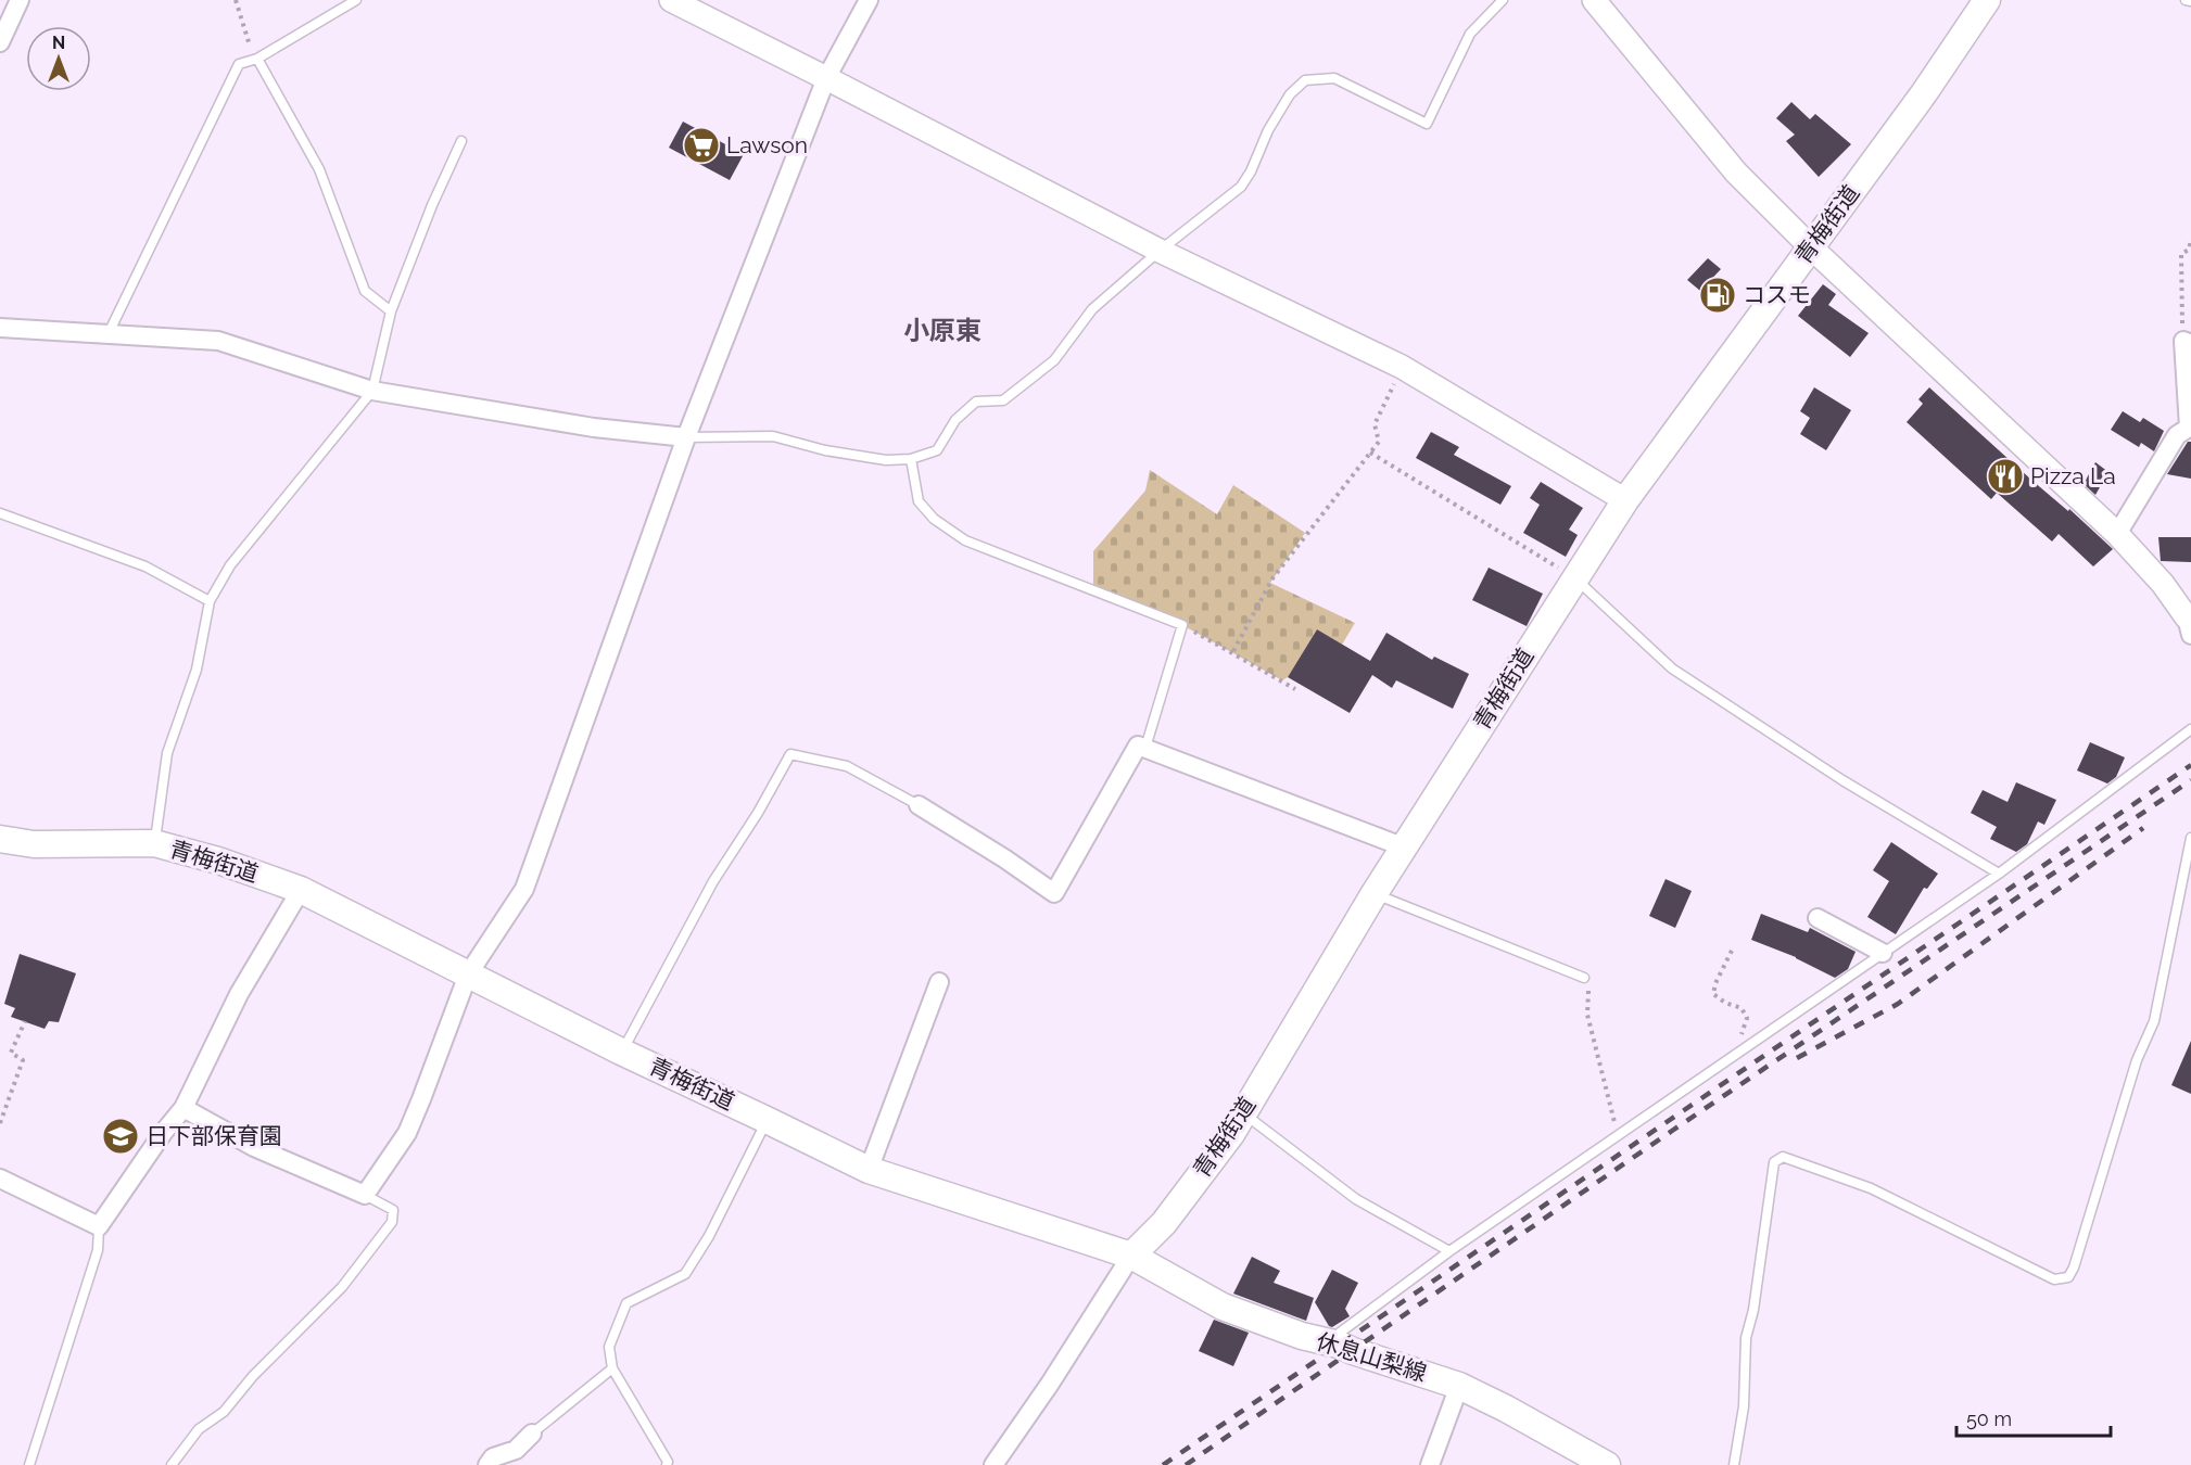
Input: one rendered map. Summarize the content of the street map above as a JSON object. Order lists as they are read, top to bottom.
{
  "streets": {
    "main road": ["青梅街道", "休息山梨線"]
  },
  "crossings": [
    ["青梅街道", "休息山梨線"]
  ],
  "districts": ["小原東"],
  "places": {
    "supermarket": ["Lawson"],
    "fuel station": ["コスモ"],
    "restaurant": ["Pizza La"],
    "school or university": ["日下部保育園"]
  },
  "scale_bar": "50 m",
  "north": "top"
}
